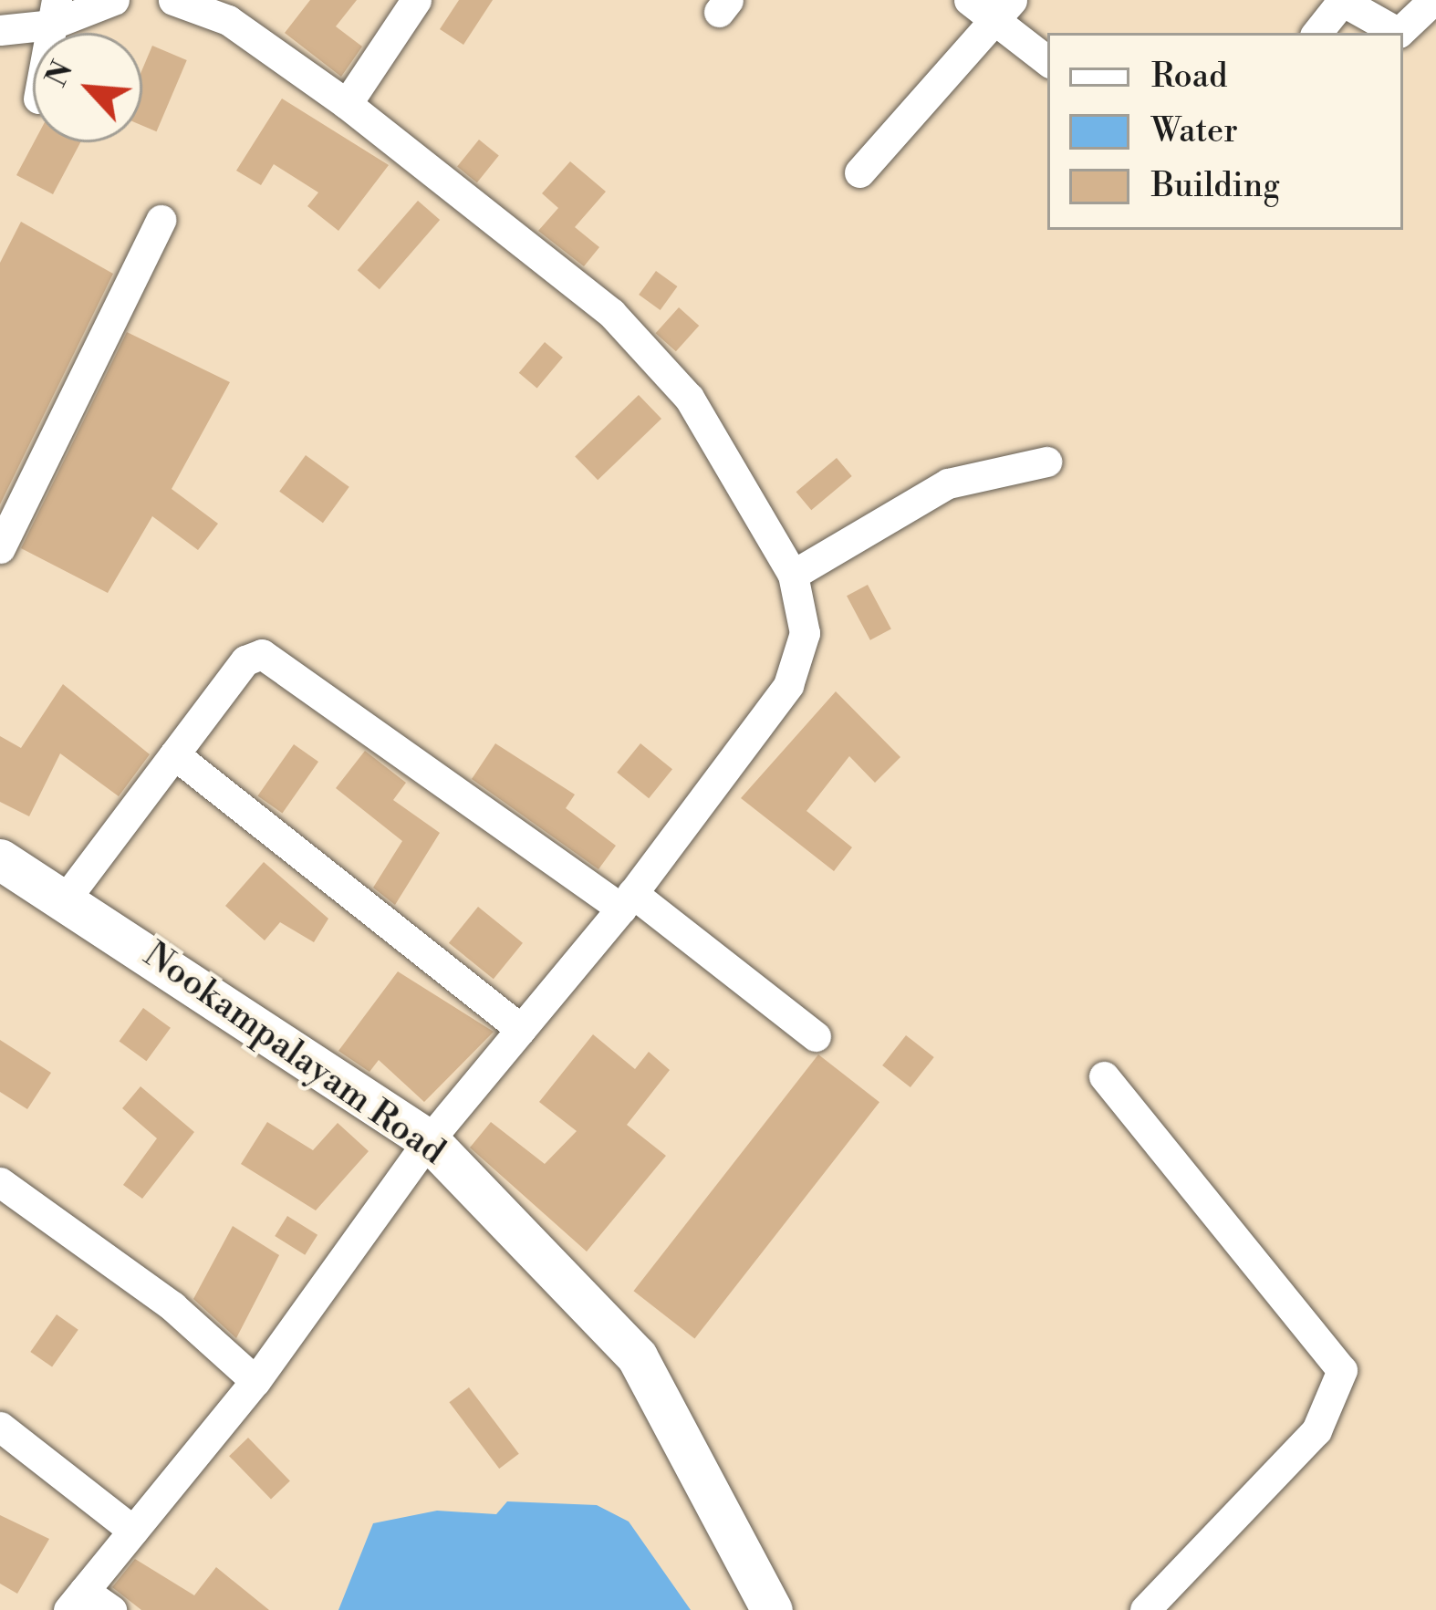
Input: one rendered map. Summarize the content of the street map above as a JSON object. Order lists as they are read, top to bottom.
{
  "streets": {
    "street": ["Nookampalayam Road"]
  },
  "legend": ["Road", "Water", "Building"],
  "north": "top left"
}
